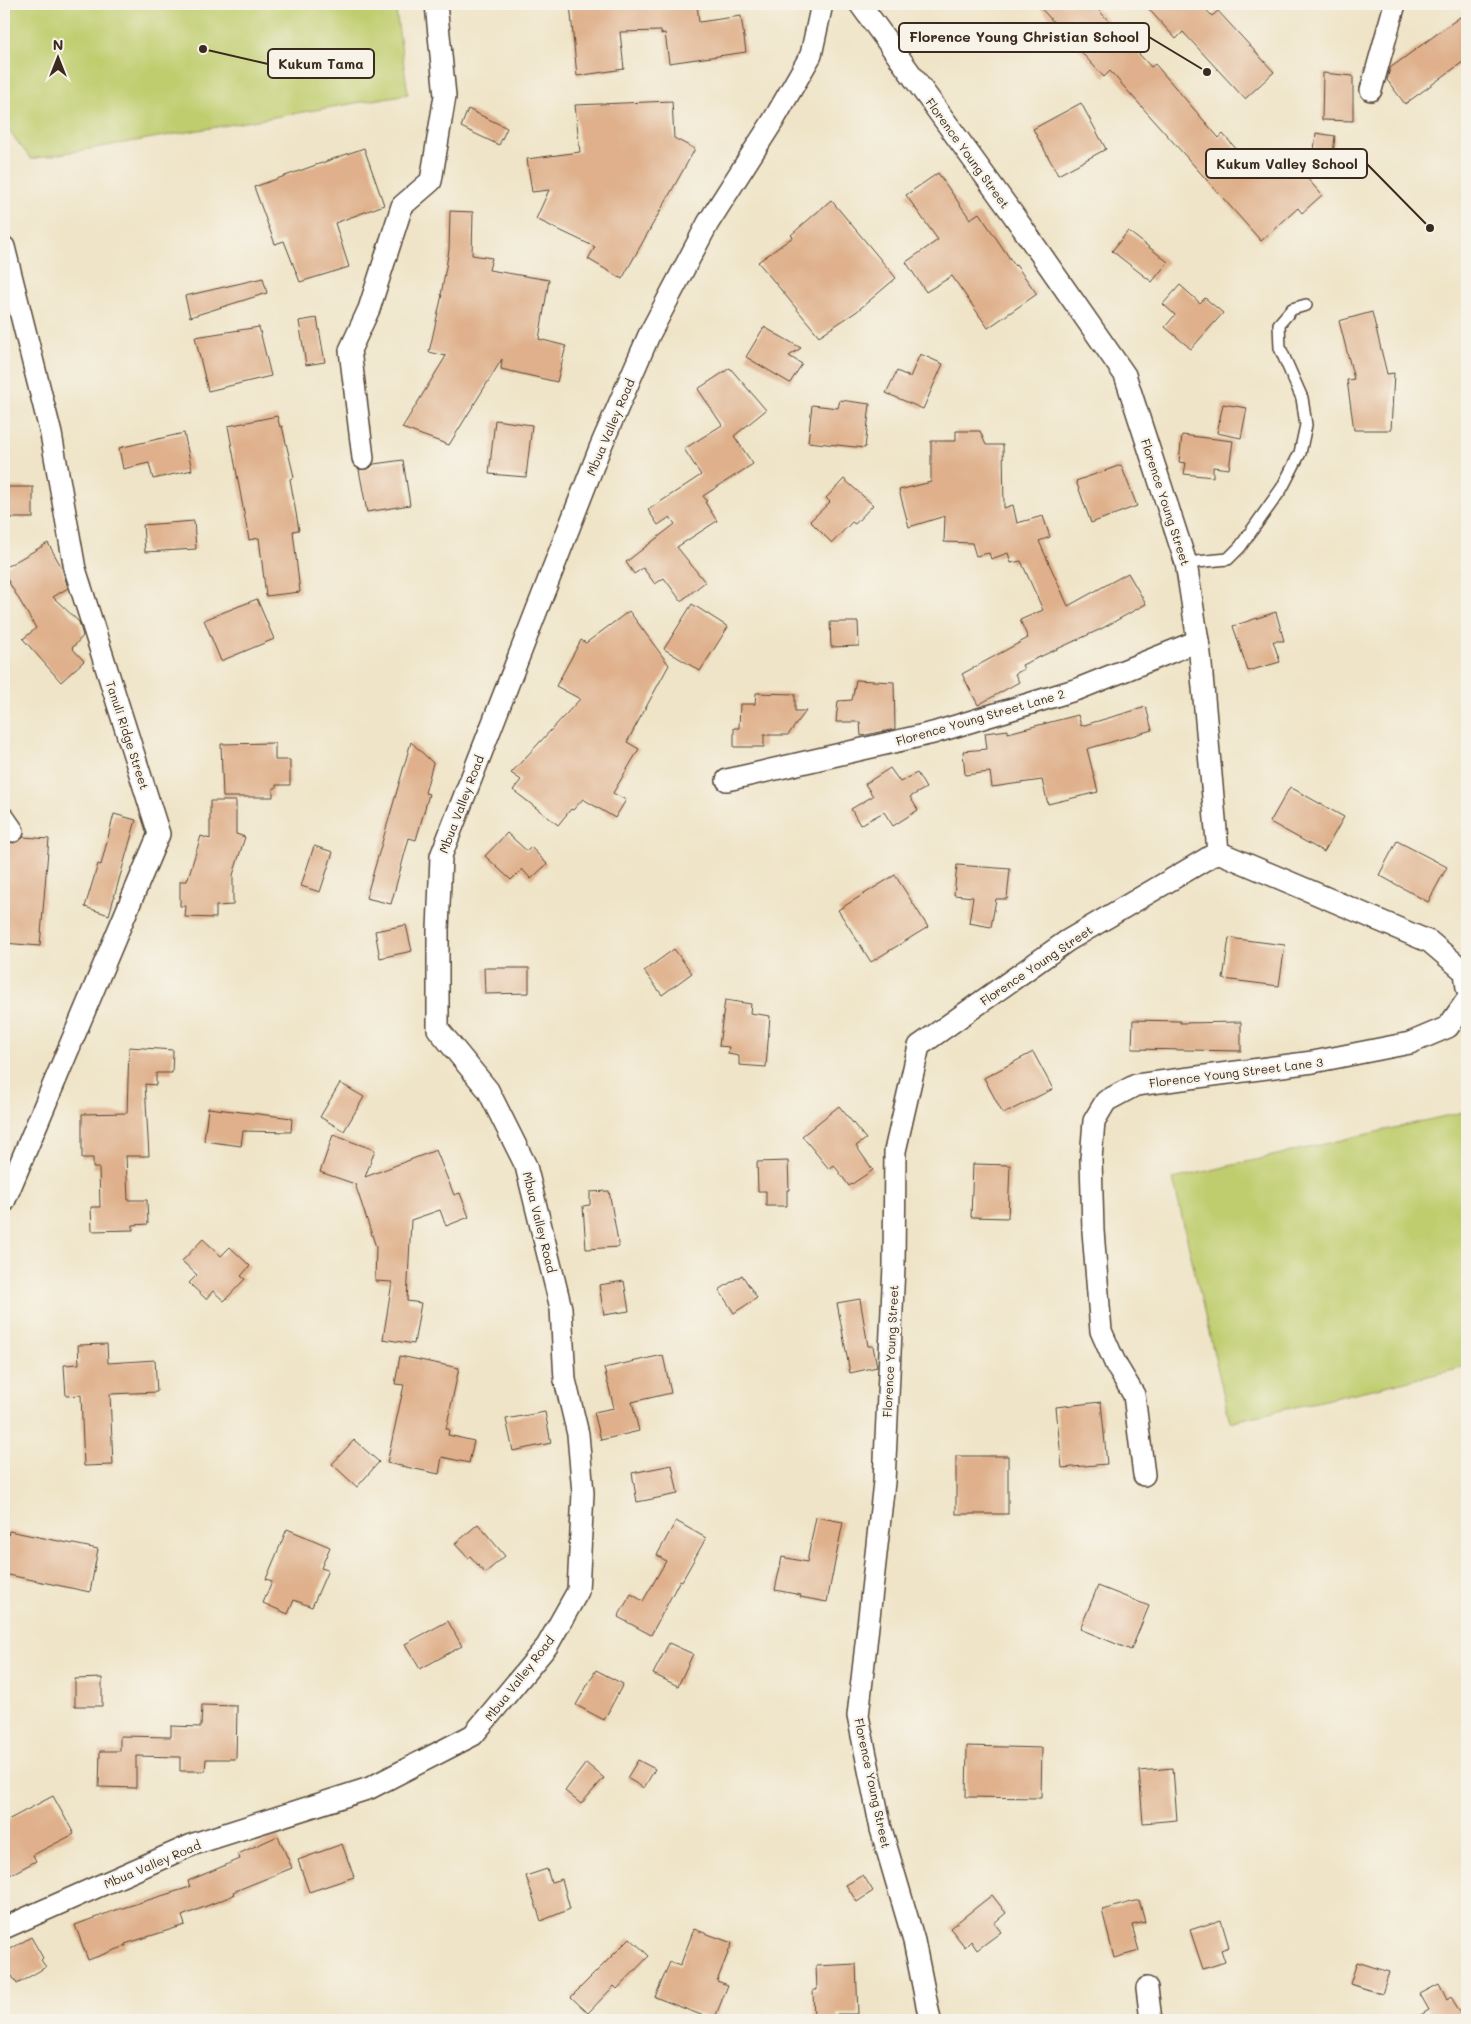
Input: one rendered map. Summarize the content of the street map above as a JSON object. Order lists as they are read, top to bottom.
{
  "streets": {
    "street": [
      "Florence Young Street",
      "Mbua Valley Road",
      "Florence Young Street Lane 2",
      "Tanuli Ridge Street",
      "Florence Young Street Lane 3"
    ]
  },
  "crossings": [
    ["Florence Young Street", "Florence Young Street Lane 2"]
  ],
  "places": ["Kukum Tama", "Florence Young Christian School", "Kukum Valley School"],
  "north": "top"
}
